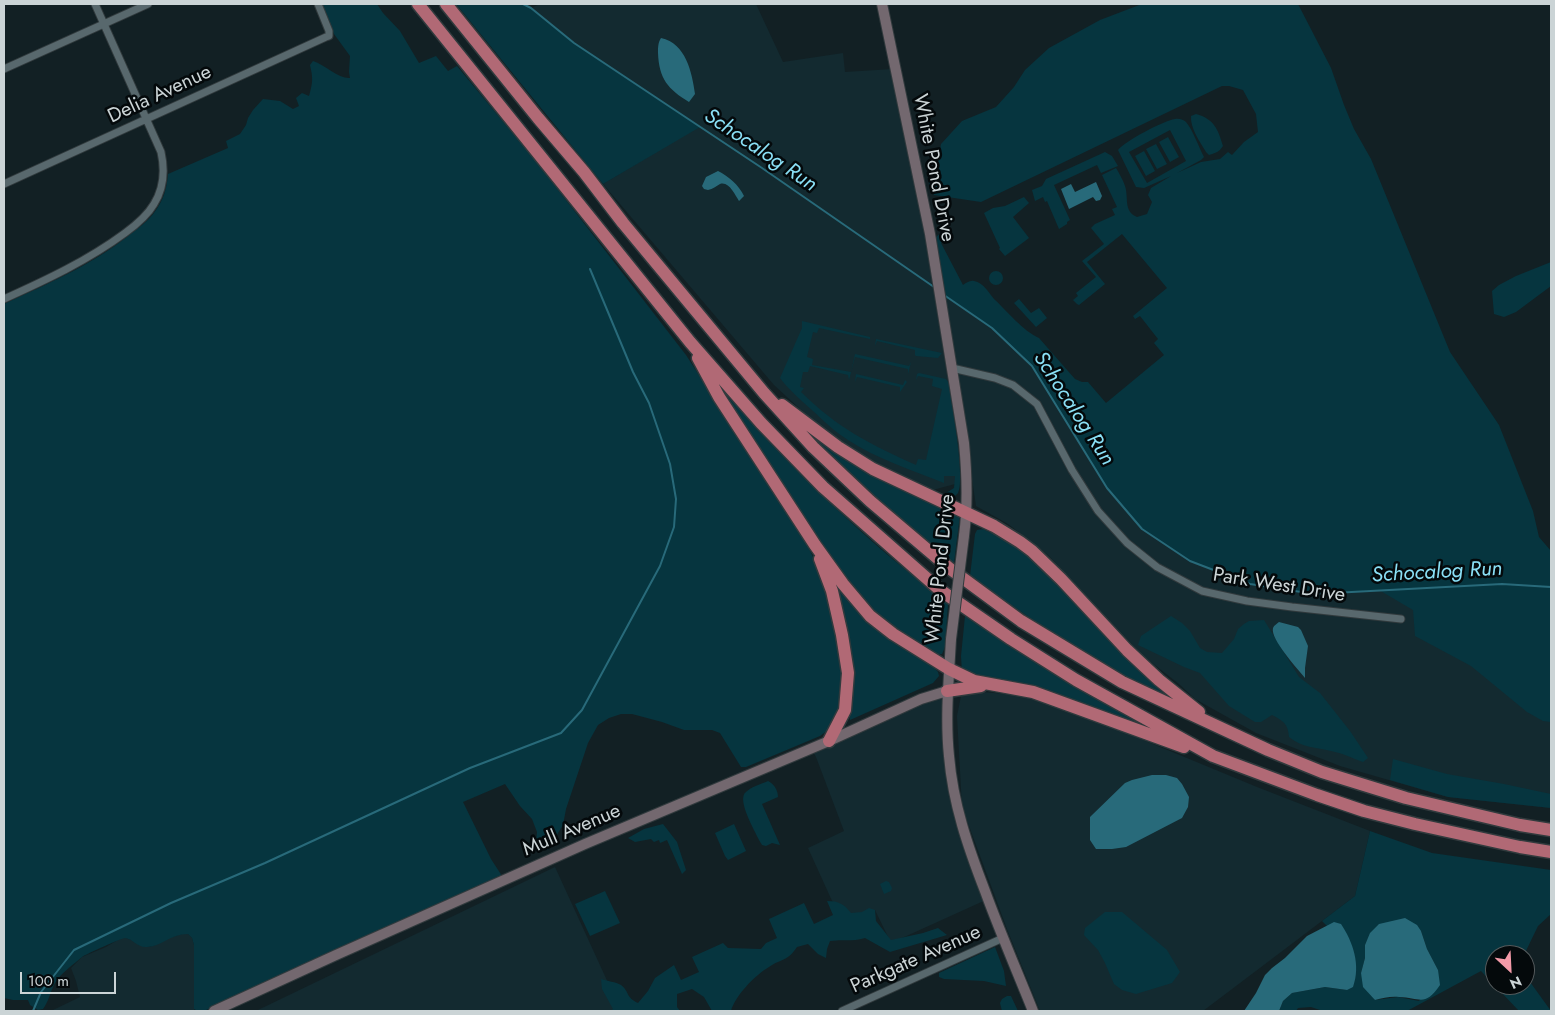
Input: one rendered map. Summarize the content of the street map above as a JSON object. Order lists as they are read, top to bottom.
{
  "streets": {
    "street": [
      "Delia Avenue",
      "White Pond Drive",
      "Park West Drive",
      "Mull Avenue",
      "Parkgate Avenue"
    ]
  },
  "crossings": [
    ["White Pond Drive", "Park West Drive"],
    ["White Pond Drive", "Mull Avenue"],
    ["White Pond Drive", "Parkgate Avenue"]
  ],
  "water": ["Schocalog Run"],
  "scale_bar": "100 m",
  "north": "bottom right"
}
